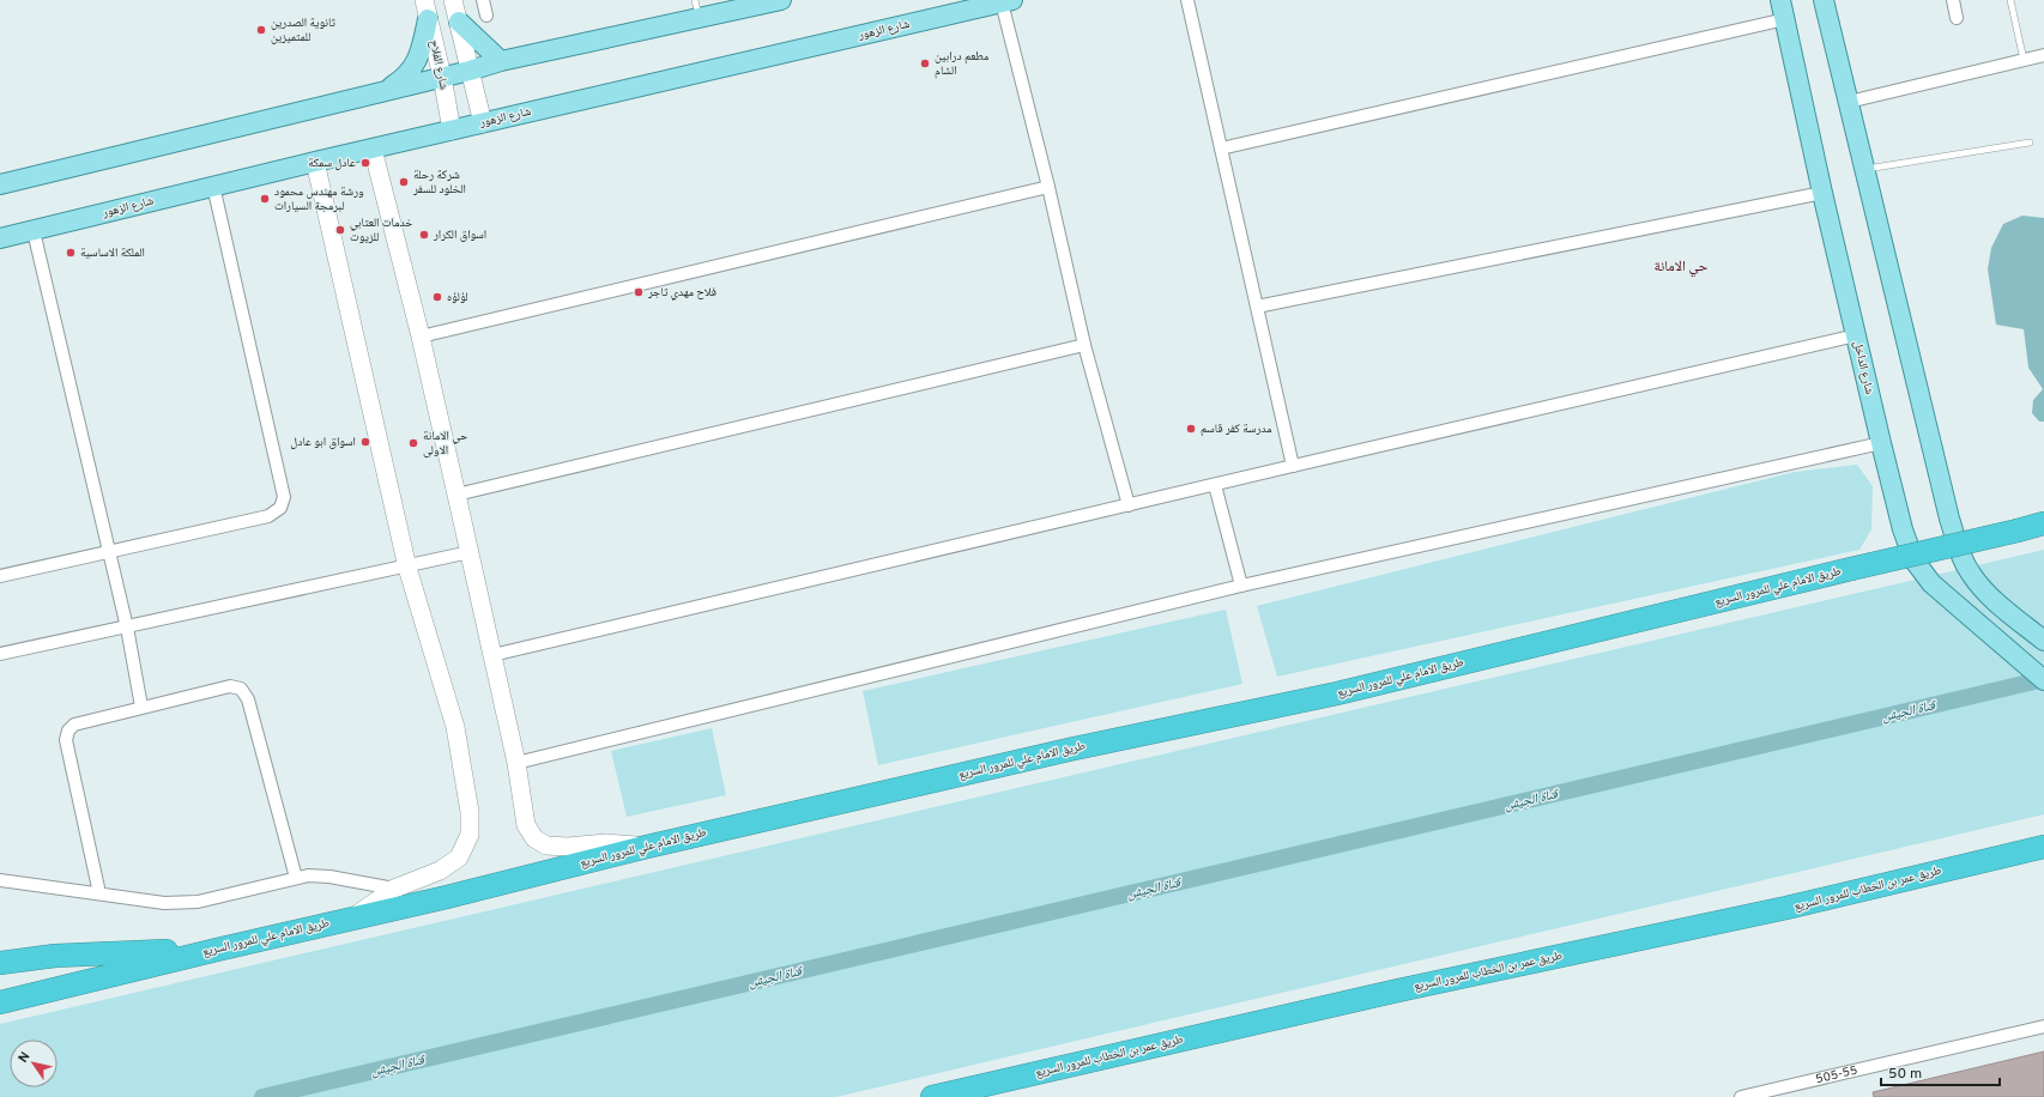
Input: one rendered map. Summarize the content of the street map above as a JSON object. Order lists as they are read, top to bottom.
{
  "streets": {
    "highway": ["طريق الامام علي للمرور السريع", "طريق عمر بن الخطاب للمرور السريع"],
    "main road": ["شارع الزهور", "شارع الداخل"],
    "street": ["شارع الفلاح", "505-55"]
  },
  "crossings": [
    ["شارع الزهور", "شارع الفلاح"]
  ],
  "districts": ["حي الامانة"],
  "water": ["قناة الجيش"],
  "places": [
    "ثانوية الصدرين للمتميزين",
    "مطعم درابين الشام",
    "عادل سمكة",
    "شركة رحلة الخلود للسفر",
    "ورشة مهندس محمود لبرمجة السيارات",
    "خدمات العتابي للزيوت",
    "اسواق الكرار",
    "الملكة الاساسية",
    "فلاح مهدي تاجر",
    "لؤلؤه",
    "مدرسة كفر قاسم",
    "اسواق ابو عادل",
    "حي الامانة الاولى"
  ],
  "scale_bar": "50 m",
  "north": "top left"
}
